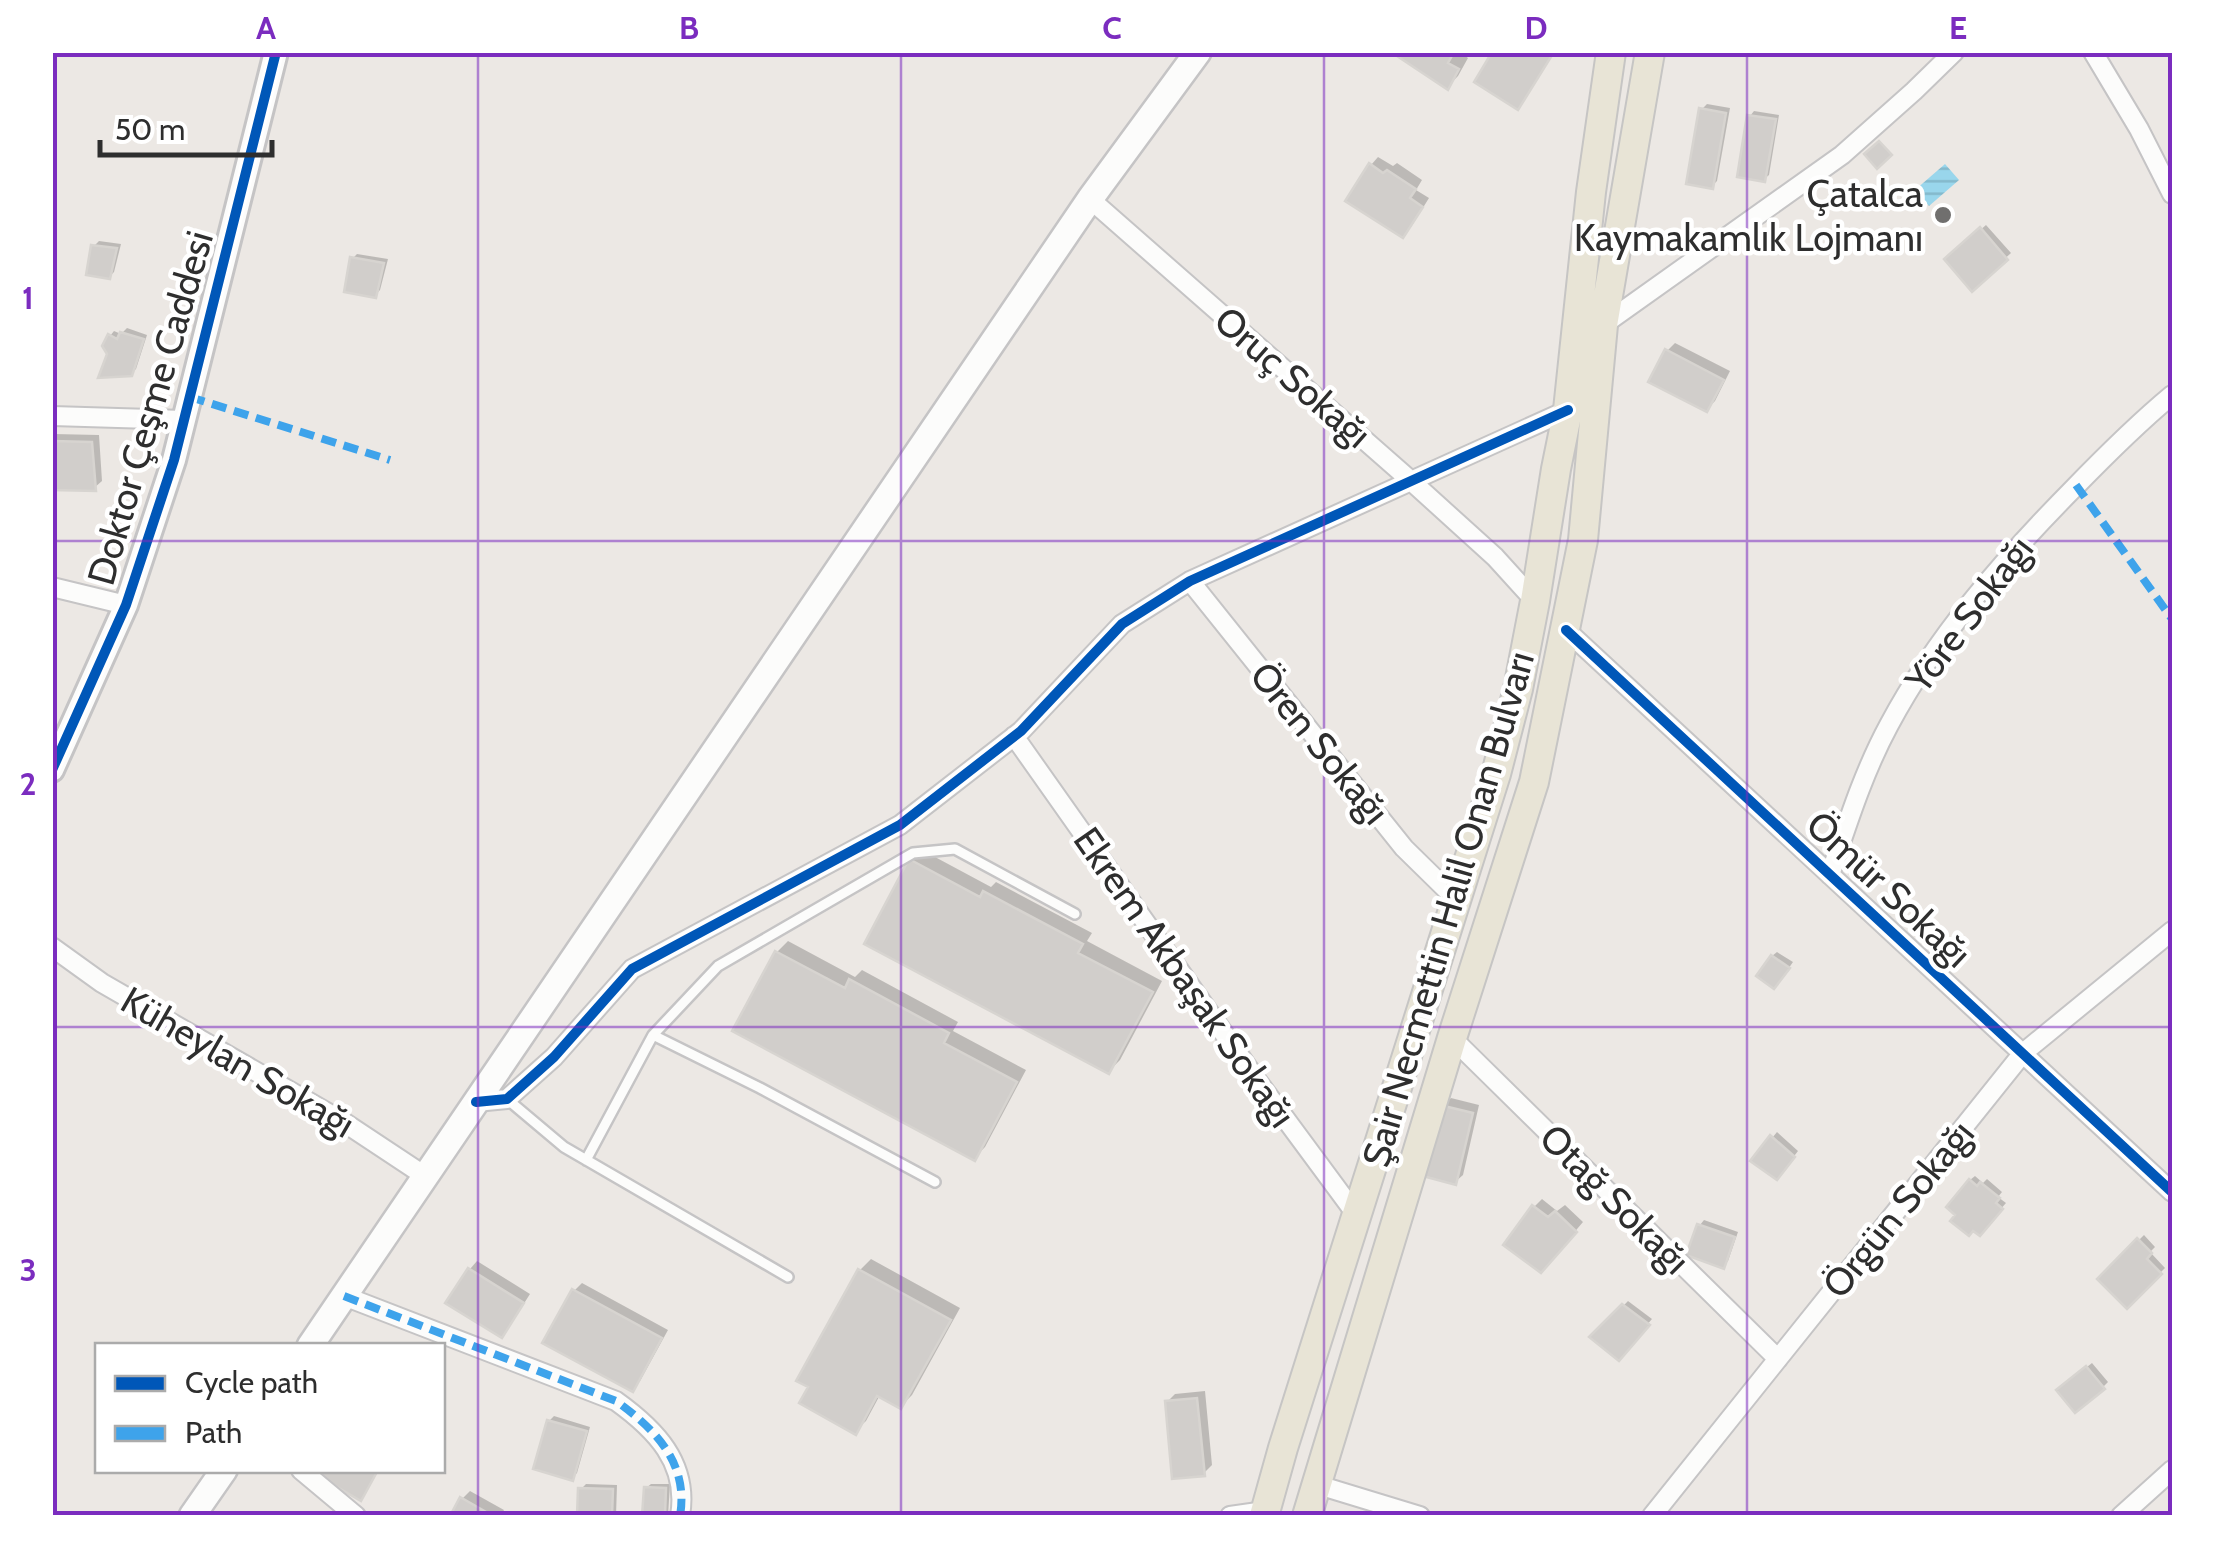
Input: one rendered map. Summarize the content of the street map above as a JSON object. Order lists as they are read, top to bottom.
{
  "streets": {
    "main road": ["Şair Necmettin Halil Onan Bulvarı"],
    "street": [
      "Oruç Sokağı",
      "Doktor Çeşme Caddesi",
      "Yöre Sokağı",
      "Ören Sokağı",
      "Ömür Sokağı",
      "Ekrem Akbaşak Sokağı",
      "Küheylan Sokağı",
      "Otağ Sokağı",
      "Örgün Sokağı"
    ]
  },
  "crossings": [
    ["Oruç Sokağı", "Şair Necmettin Halil Onan Bulvarı"],
    ["Yöre Sokağı", "Ömür Sokağı"],
    ["Ören Sokağı", "Şair Necmettin Halil Onan Bulvarı"],
    ["Ömür Sokağı", "Şair Necmettin Halil Onan Bulvarı"],
    ["Ömür Sokağı", "Örgün Sokağı"],
    ["Şair Necmettin Halil Onan Bulvarı", "Ekrem Akbaşak Sokağı"],
    ["Şair Necmettin Halil Onan Bulvarı", "Otağ Sokağı"],
    ["Otağ Sokağı", "Örgün Sokağı"]
  ],
  "places": ["Çatalca Kaymakamlık Lojmanı"],
  "legend": ["Cycle path", "Path"],
  "scale_bar": "50 m",
  "grid": {
    "columns": [
      "A",
      "B",
      "C",
      "D",
      "E"
    ],
    "rows": ["1", "2", "3"]
  }
}
